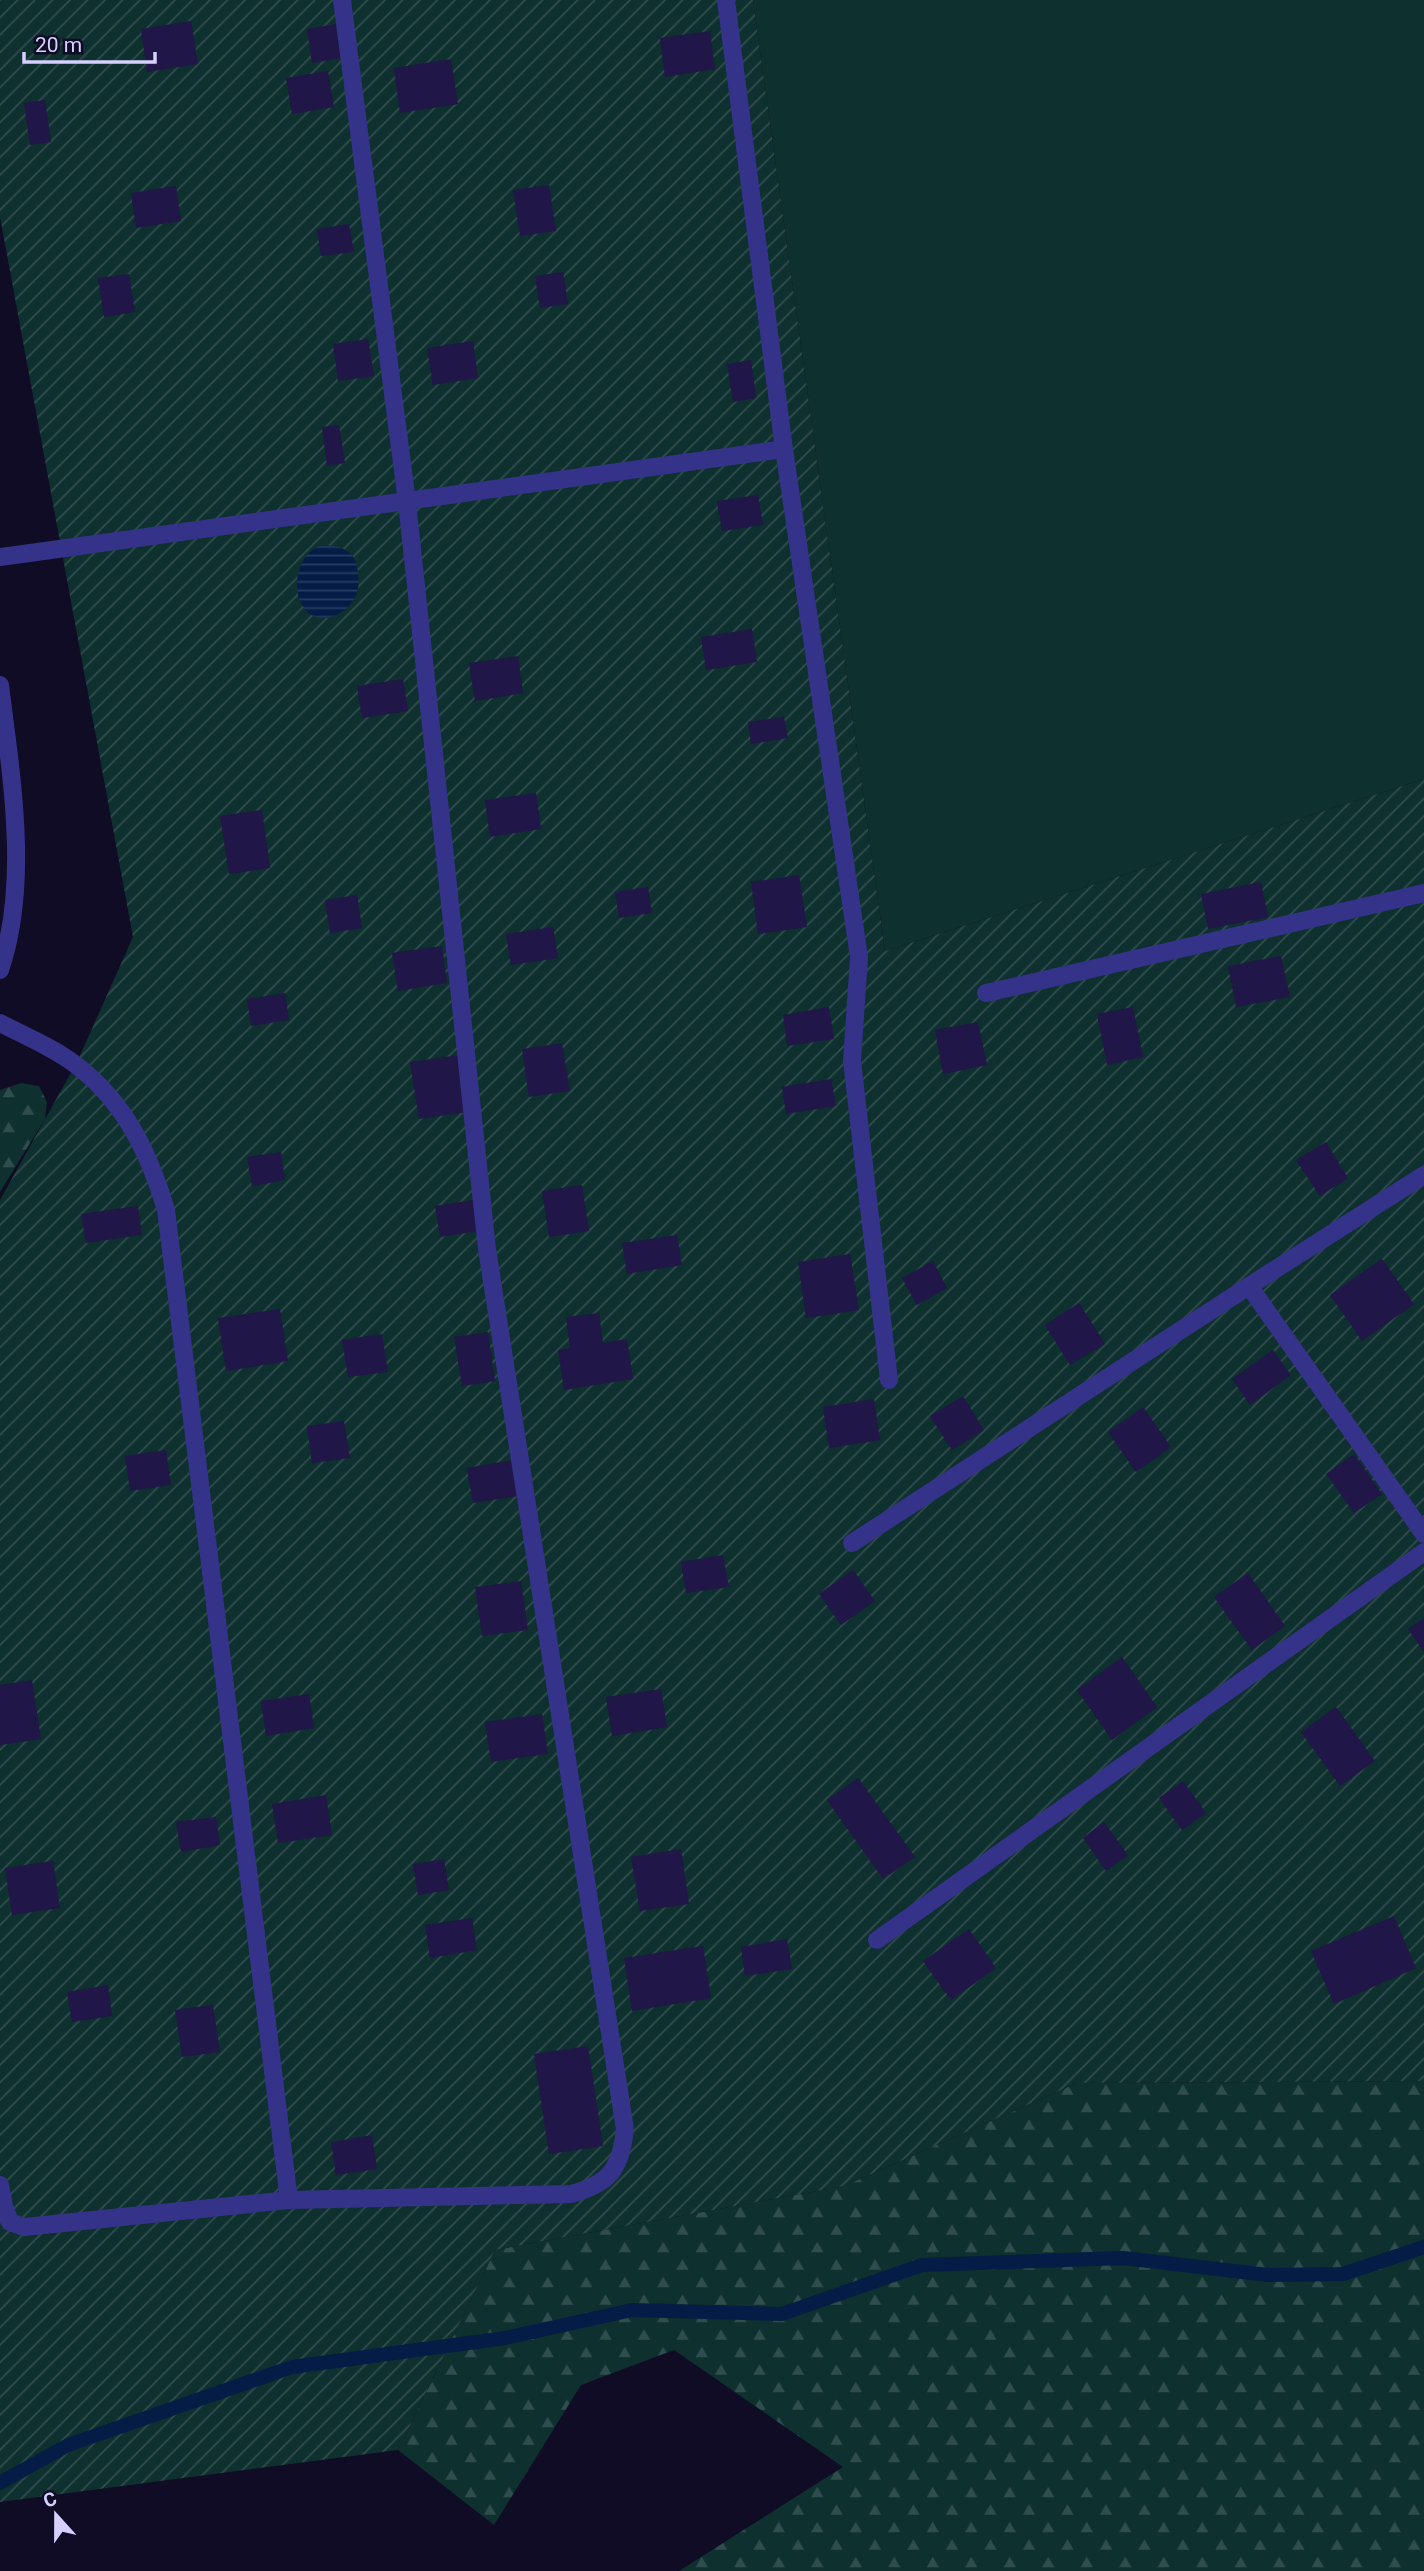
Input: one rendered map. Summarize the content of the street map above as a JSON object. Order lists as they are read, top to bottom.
{
  "scale_bar": "20 m",
  "north": "top"
}
